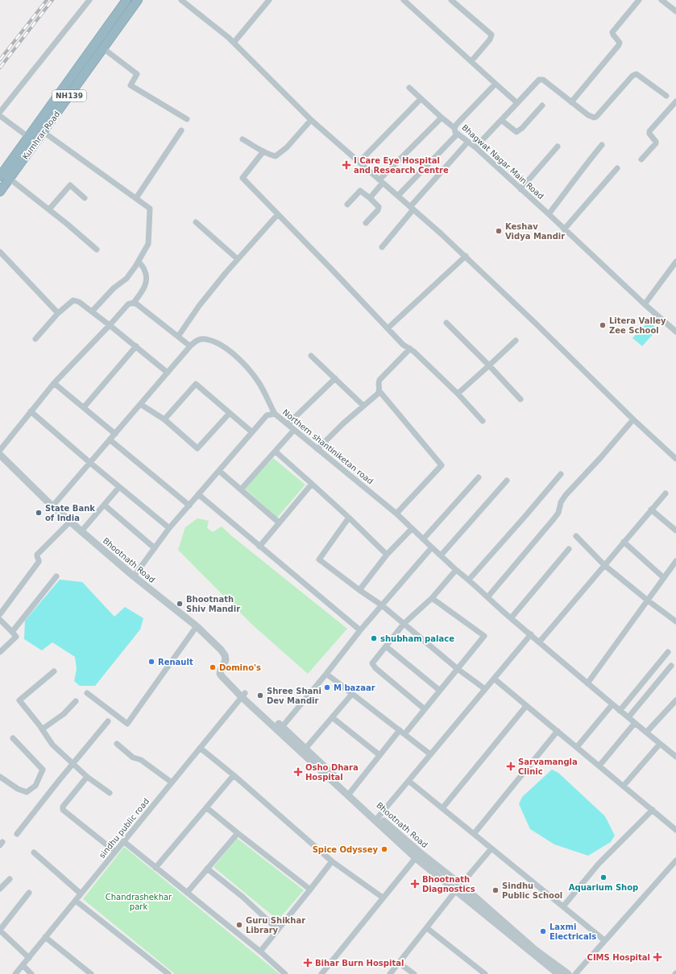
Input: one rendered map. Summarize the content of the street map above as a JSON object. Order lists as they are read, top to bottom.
{
  "streets": {
    "highway": ["NH139", "Kumhrar Road"],
    "street": [
      "Bhagwat Nagar Main Road",
      "Northern shantiniketan road",
      "Bhootnath Road",
      "sindhu public road"
    ]
  },
  "crossings": [
    ["Northern shantiniketan road", "Bhootnath Road"],
    ["Bhootnath Road", "sindhu public road"]
  ],
  "parks": ["Chandrashekhar park"],
  "places": {
    "health": [
      "I Care Eye Hospital and Research Centre",
      "Sarvamangla Clinic",
      "Osho Dhara Hospital",
      "Bhootnath Diagnostics",
      "CIMS Hospital",
      "Bihar Burn Hospital"
    ],
    "other": [
      "Keshav Vidya Mandir",
      "Litera Valley Zee School",
      "State Bank of India",
      "Bhootnath Shiv Mandir",
      "shubham palace",
      "Renault",
      "Domino's",
      "M bazaar",
      "Shree Shani Dev Mandir",
      "Spice Odyssey",
      "Aquarium Shop",
      "Sindhu Public School",
      "Guru Shikhar Library",
      "Laxmi Electricals"
    ]
  }
}
